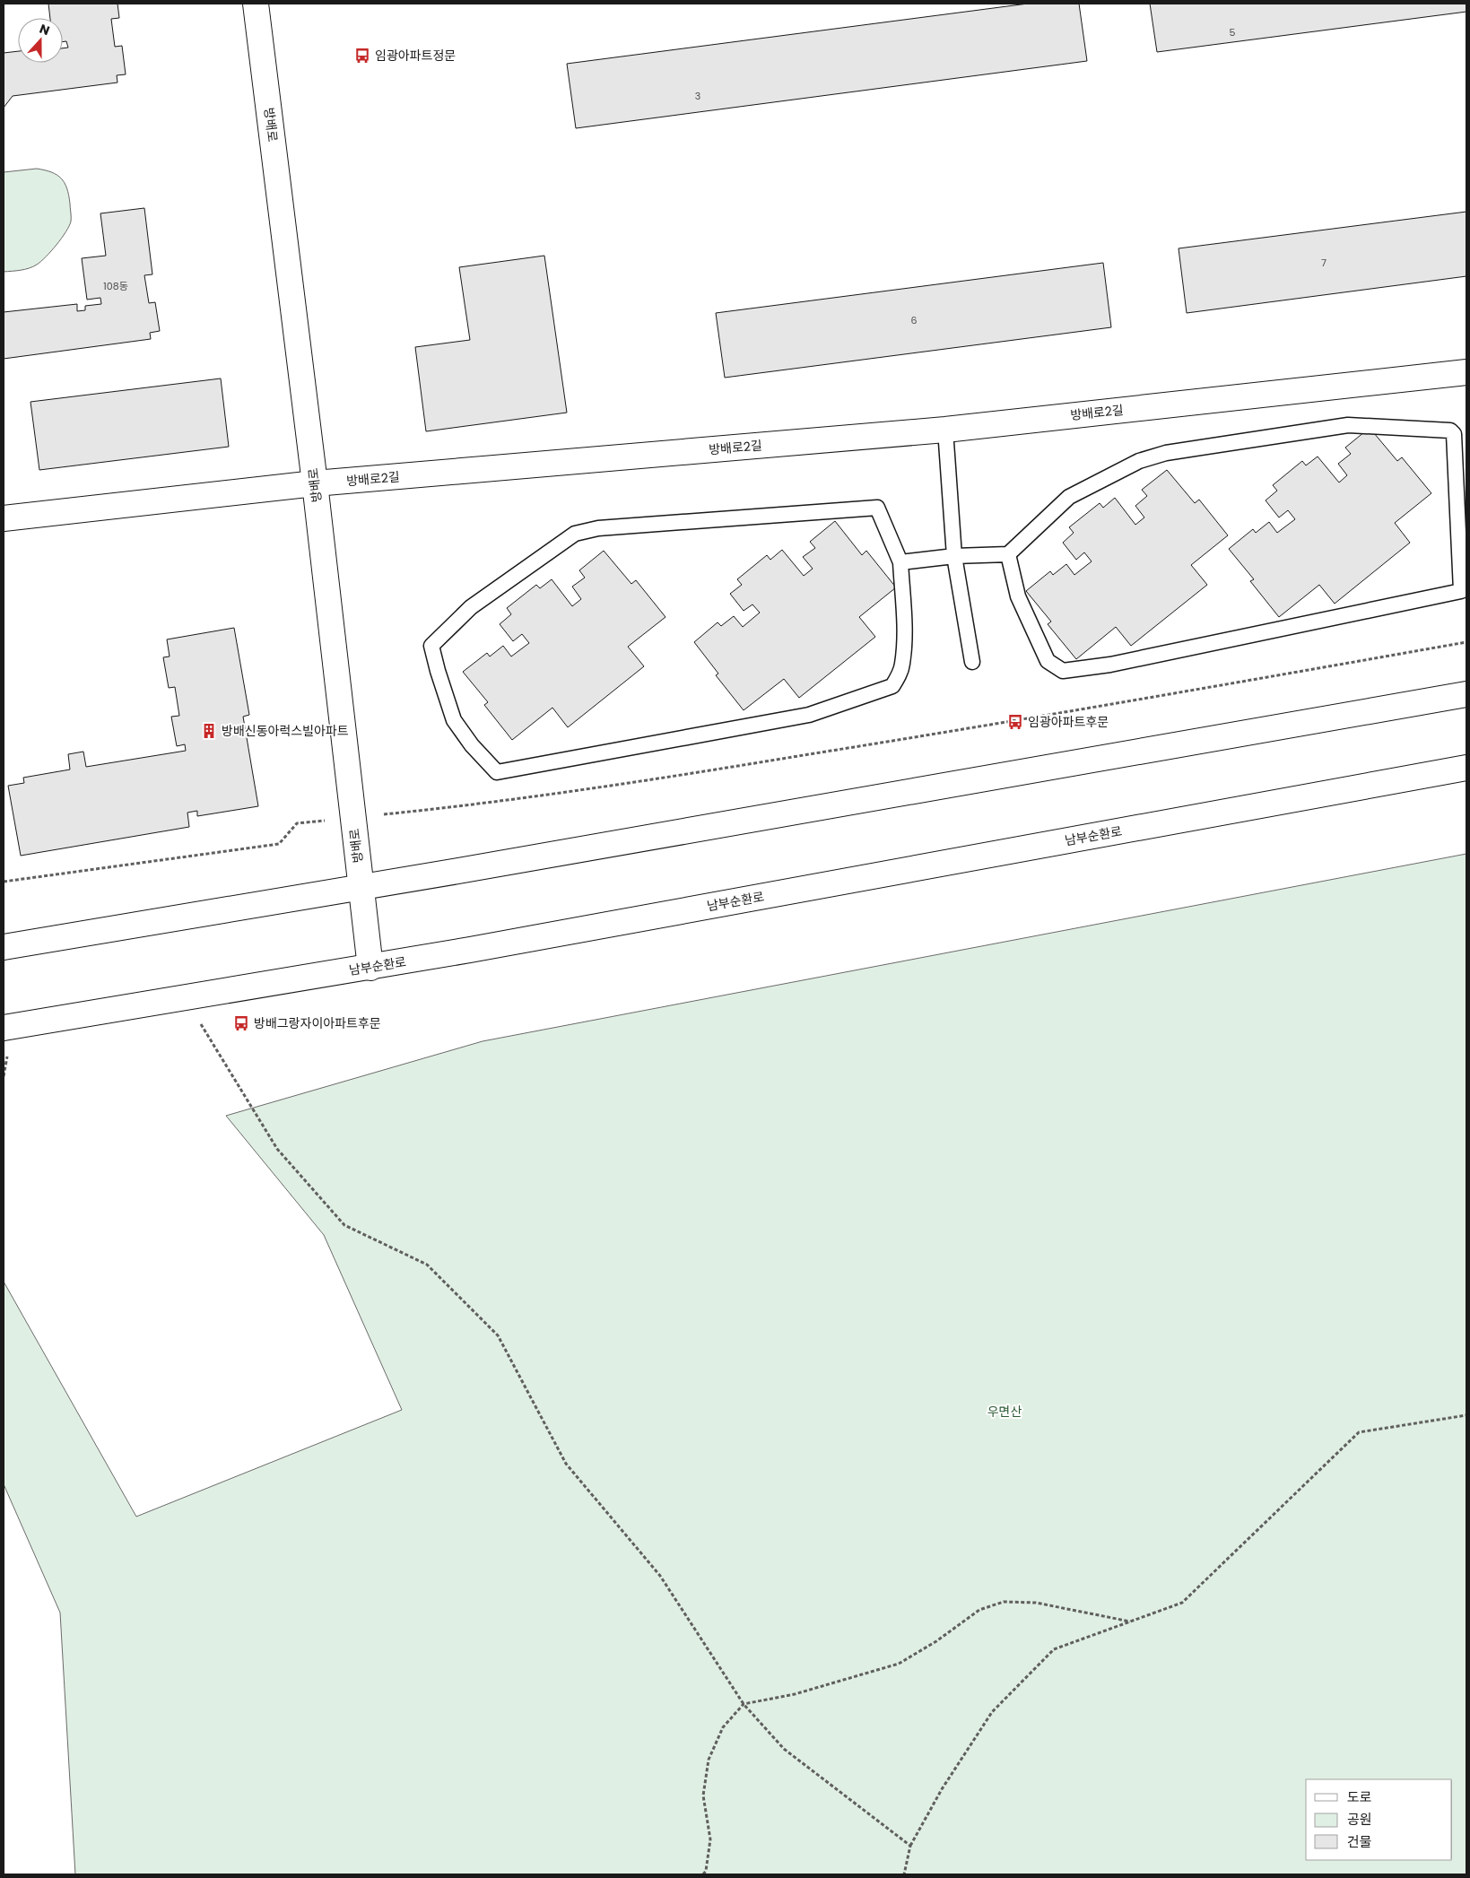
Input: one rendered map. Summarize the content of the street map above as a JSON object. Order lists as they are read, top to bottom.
{
  "streets": {
    "main road": ["방배로", "방배로2길", "남부순환로"]
  },
  "crossings": [
    ["방배로", "방배로2길"],
    ["방배로", "남부순환로"]
  ],
  "parks": ["우면산"],
  "places": {
    "bus stop": ["임광아파트정문", "임광아파트후문", "방배그랑자이아파트후문"],
    "building": ["방배신동아럭스빌아파트"]
  },
  "house_numbers": [
    "5",
    "3",
    "7",
    "108동",
    "6"
  ],
  "legend": ["도로", "공원", "건물"],
  "north": "top"
}
